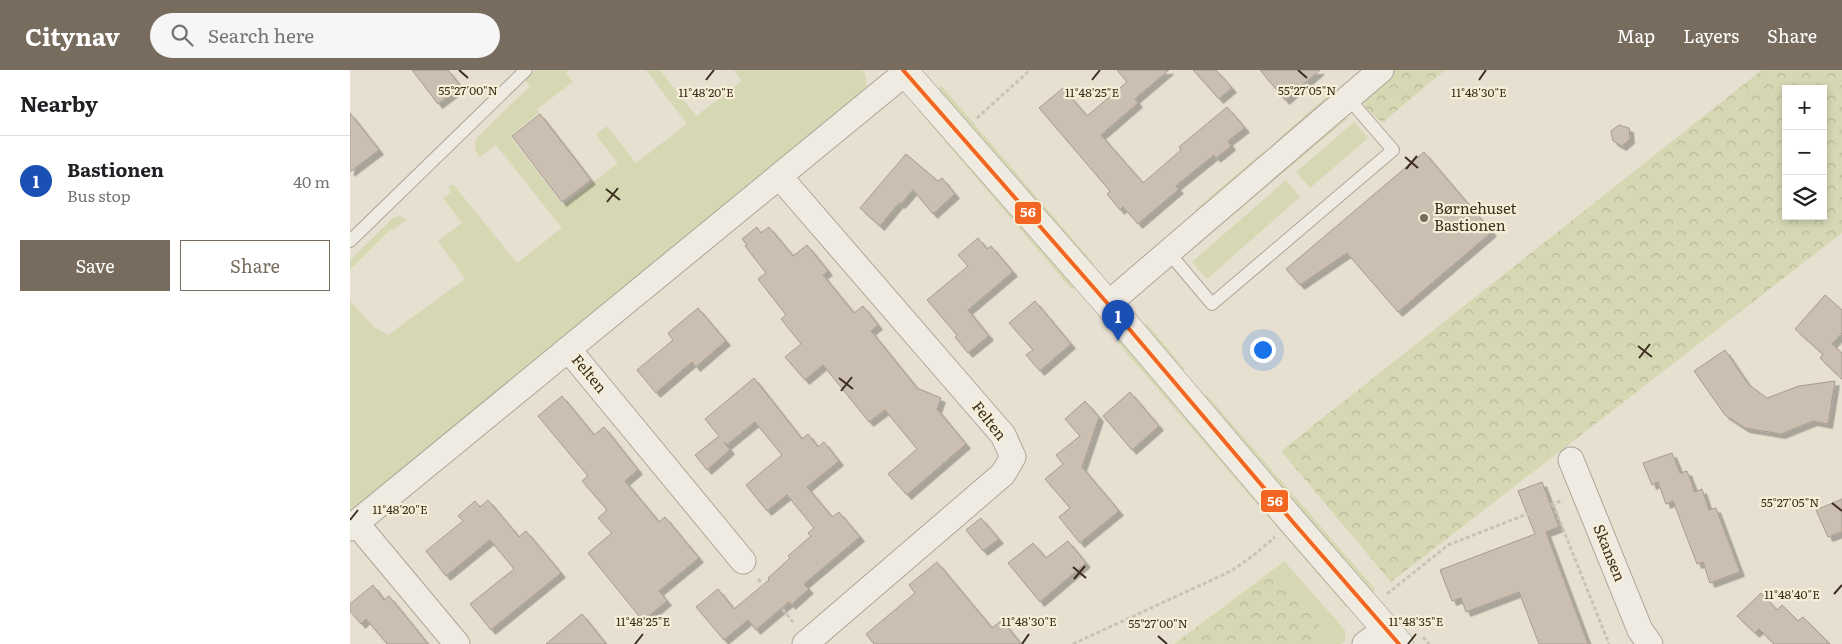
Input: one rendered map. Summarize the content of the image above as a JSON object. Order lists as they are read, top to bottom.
{
  "streets": {
    "street": ["Felten", "Skansen"]
  },
  "places": ["Børnehuset Bastionen"],
  "lines": ["transit line 56"],
  "page": {
    "header": "Citynav",
    "search": "Search here",
    "nav": ["Map", "Layers", "Share"],
    "heading": "Nearby",
    "map_buttons": ["+", "−"],
    "list": [
      {
        "mark": "1",
        "name": "Bastionen",
        "note": "Bus stop",
        "value": "40 m"
      }
    ],
    "buttons": ["Save", "Share"],
    "pins": "1"
  },
  "coordinates": [
    "55°27'00\"N",
    "55°27'05\"N",
    "11°48'20\"E",
    "11°48'25\"E",
    "11°48'30\"E",
    "11°48'40\"E",
    "11°48'35\"E"
  ]
}
